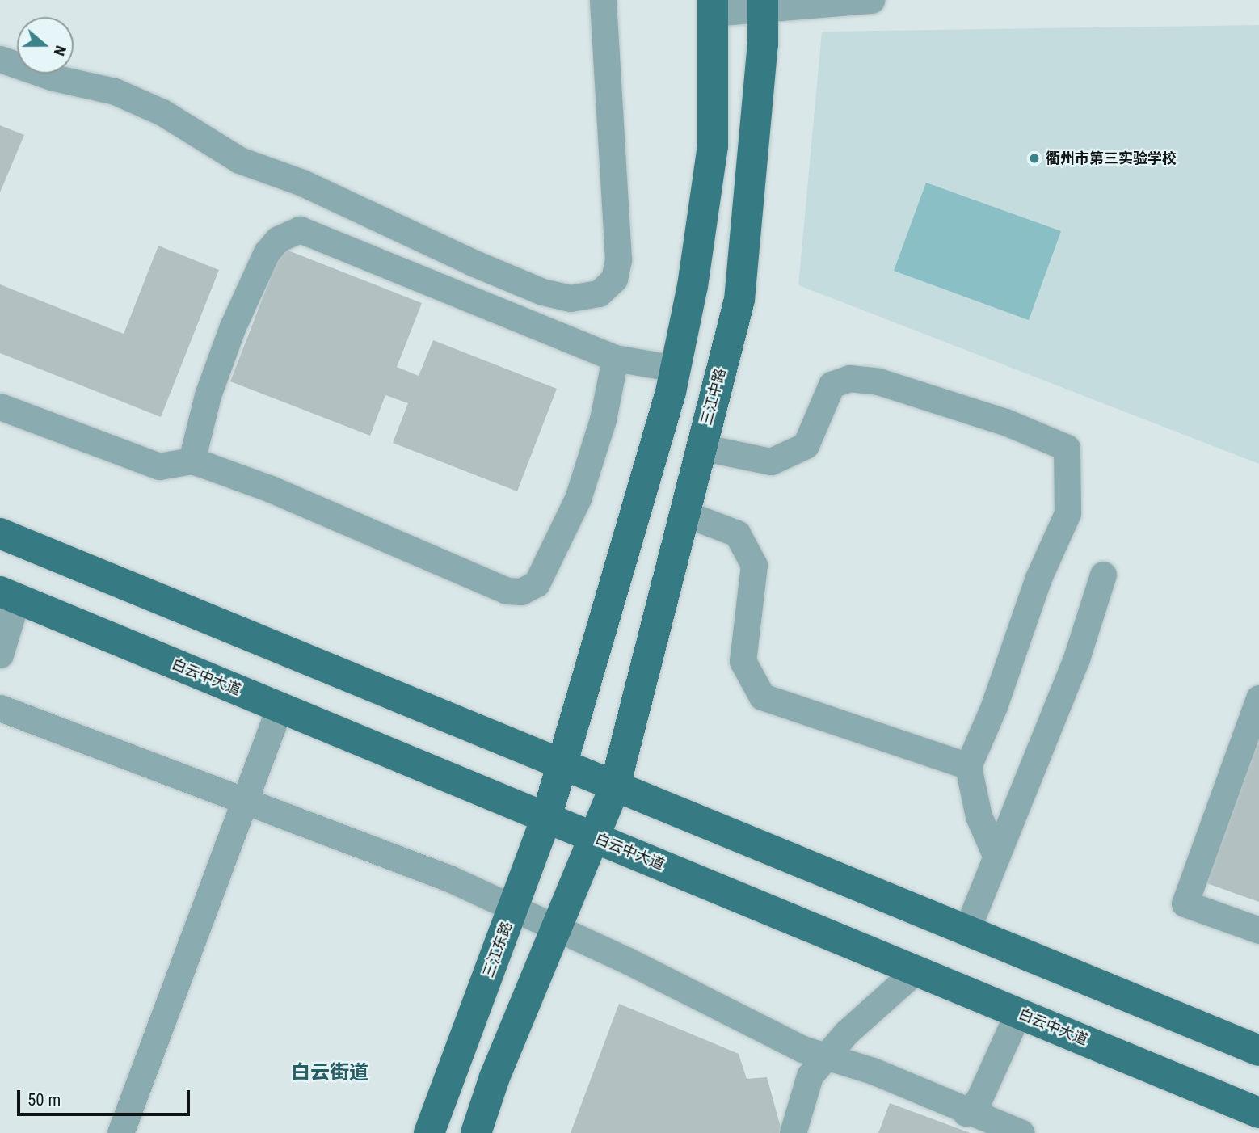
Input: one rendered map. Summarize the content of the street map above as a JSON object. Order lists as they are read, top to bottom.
{
  "streets": {
    "main road": ["三江中路", "白云中大道", "三江东路"]
  },
  "crossings": [
    ["白云中大道", "三江东路"]
  ],
  "districts": ["白云街道"],
  "places": ["衢州市第三实验学校"],
  "scale_bar": "50 m",
  "north": "right"
}
